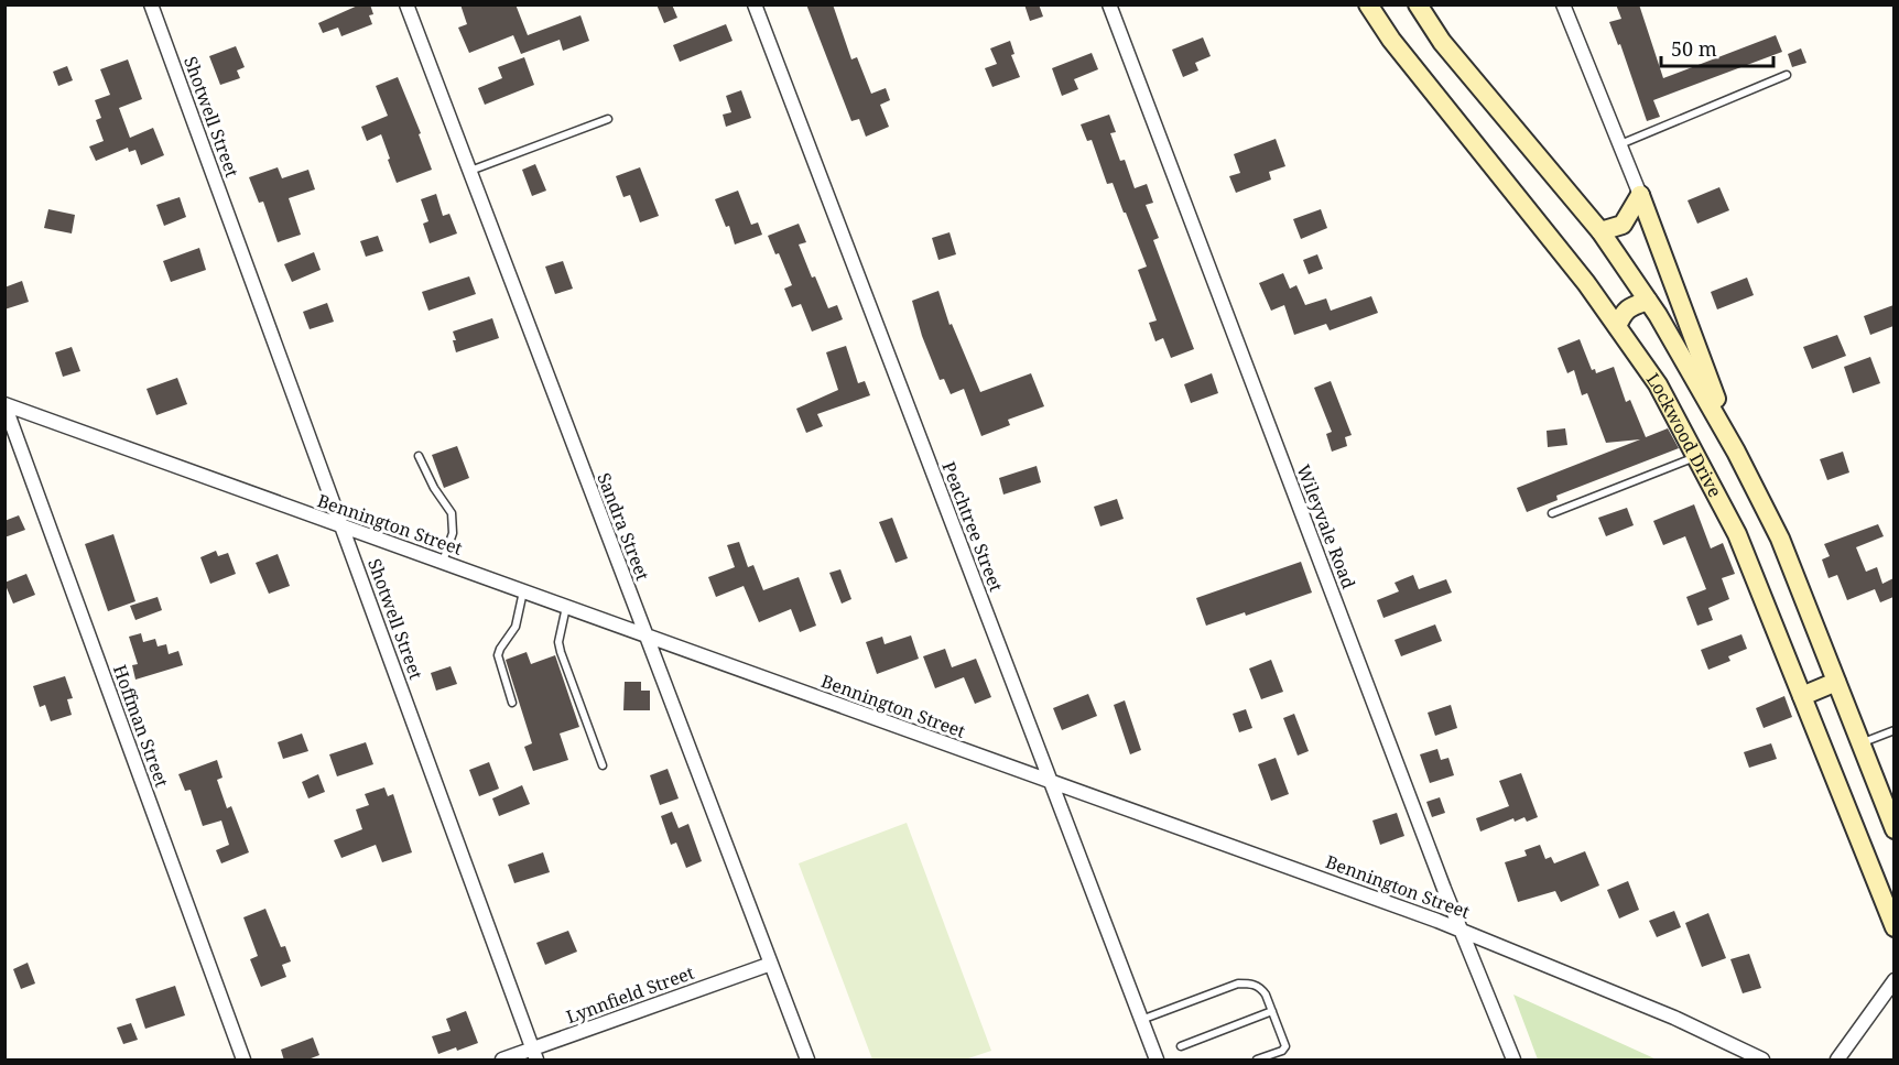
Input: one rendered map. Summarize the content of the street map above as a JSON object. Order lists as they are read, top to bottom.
{
  "streets": {
    "main road": ["Lockwood Drive"],
    "street": [
      "Shotwell Street",
      "Bennington Street",
      "Sandra Street",
      "Peachtree Street",
      "Wileyvale Road",
      "Hoffman Street",
      "Lynnfield Street"
    ]
  },
  "crossings": [
    ["Shotwell Street", "Bennington Street"],
    ["Shotwell Street", "Lynnfield Street"],
    ["Bennington Street", "Sandra Street"],
    ["Bennington Street", "Peachtree Street"],
    ["Bennington Street", "Wileyvale Road"],
    ["Bennington Street", "Hoffman Street"],
    ["Sandra Street", "Lynnfield Street"]
  ],
  "scale_bar": "50 m"
}
